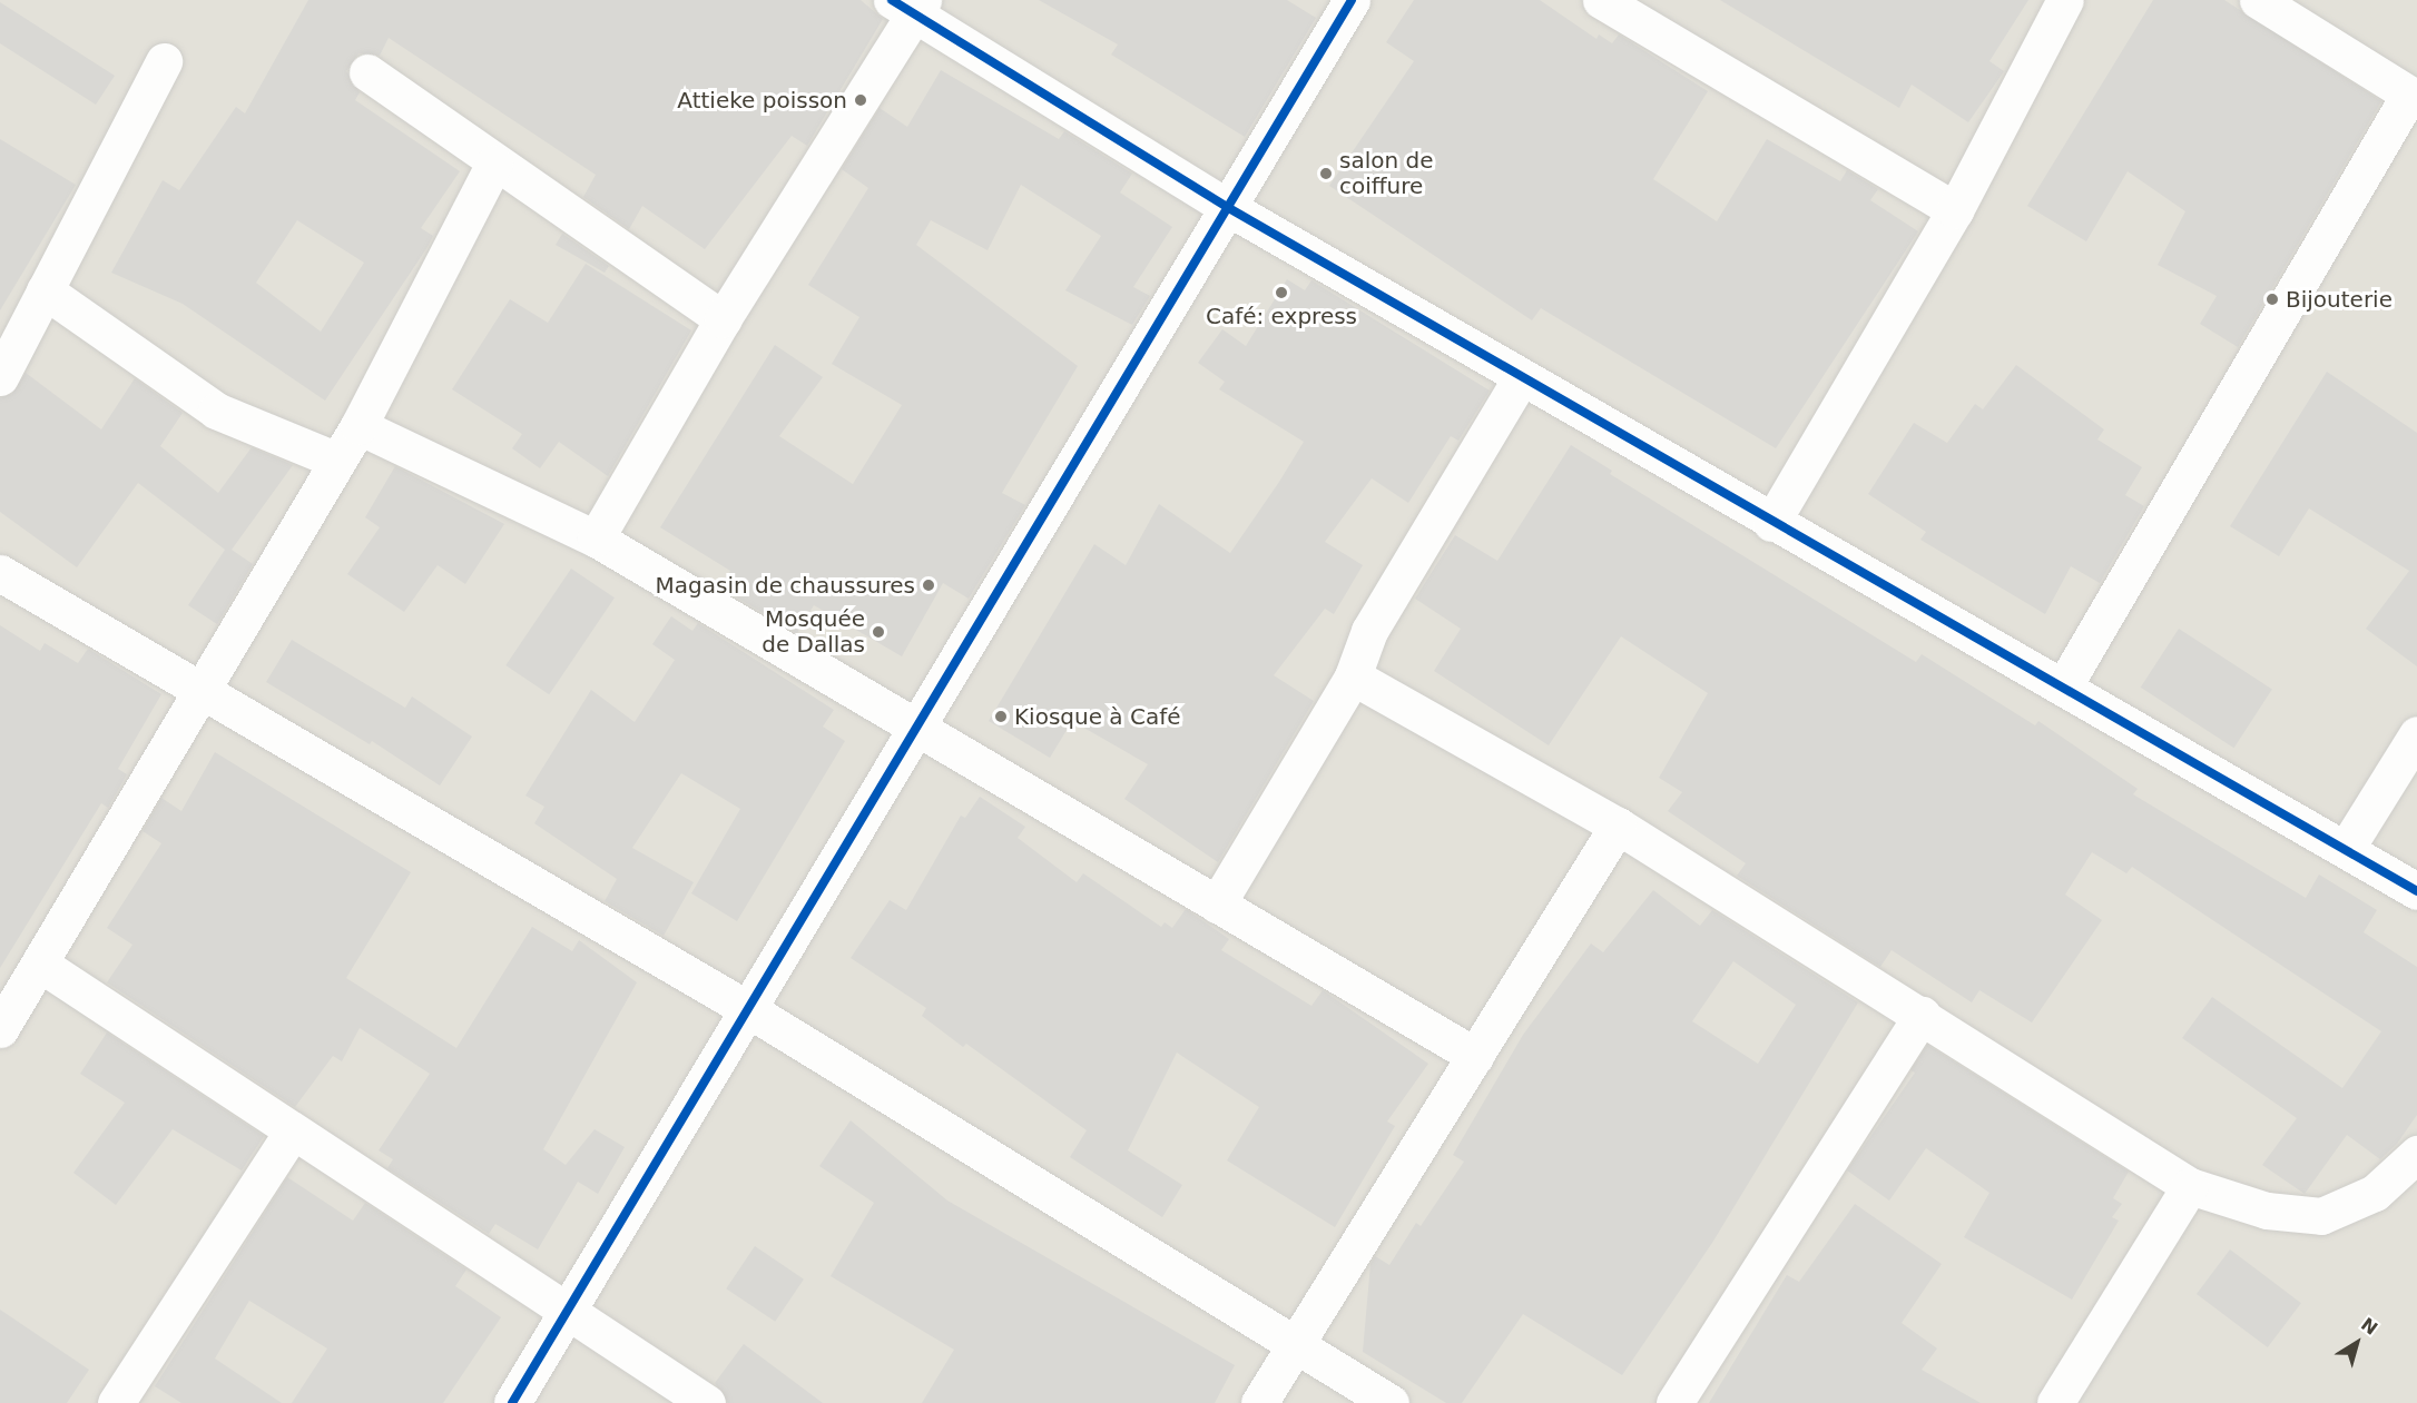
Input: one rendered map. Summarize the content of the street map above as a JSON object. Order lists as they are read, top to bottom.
{
  "places": [
    "Attieke poisson",
    "salon de coiffure",
    "Café: express",
    "Bijouterie",
    "Magasin de chaussures",
    "Mosquée de Dallas",
    "Kiosque à Café"
  ],
  "north": "top right"
}
